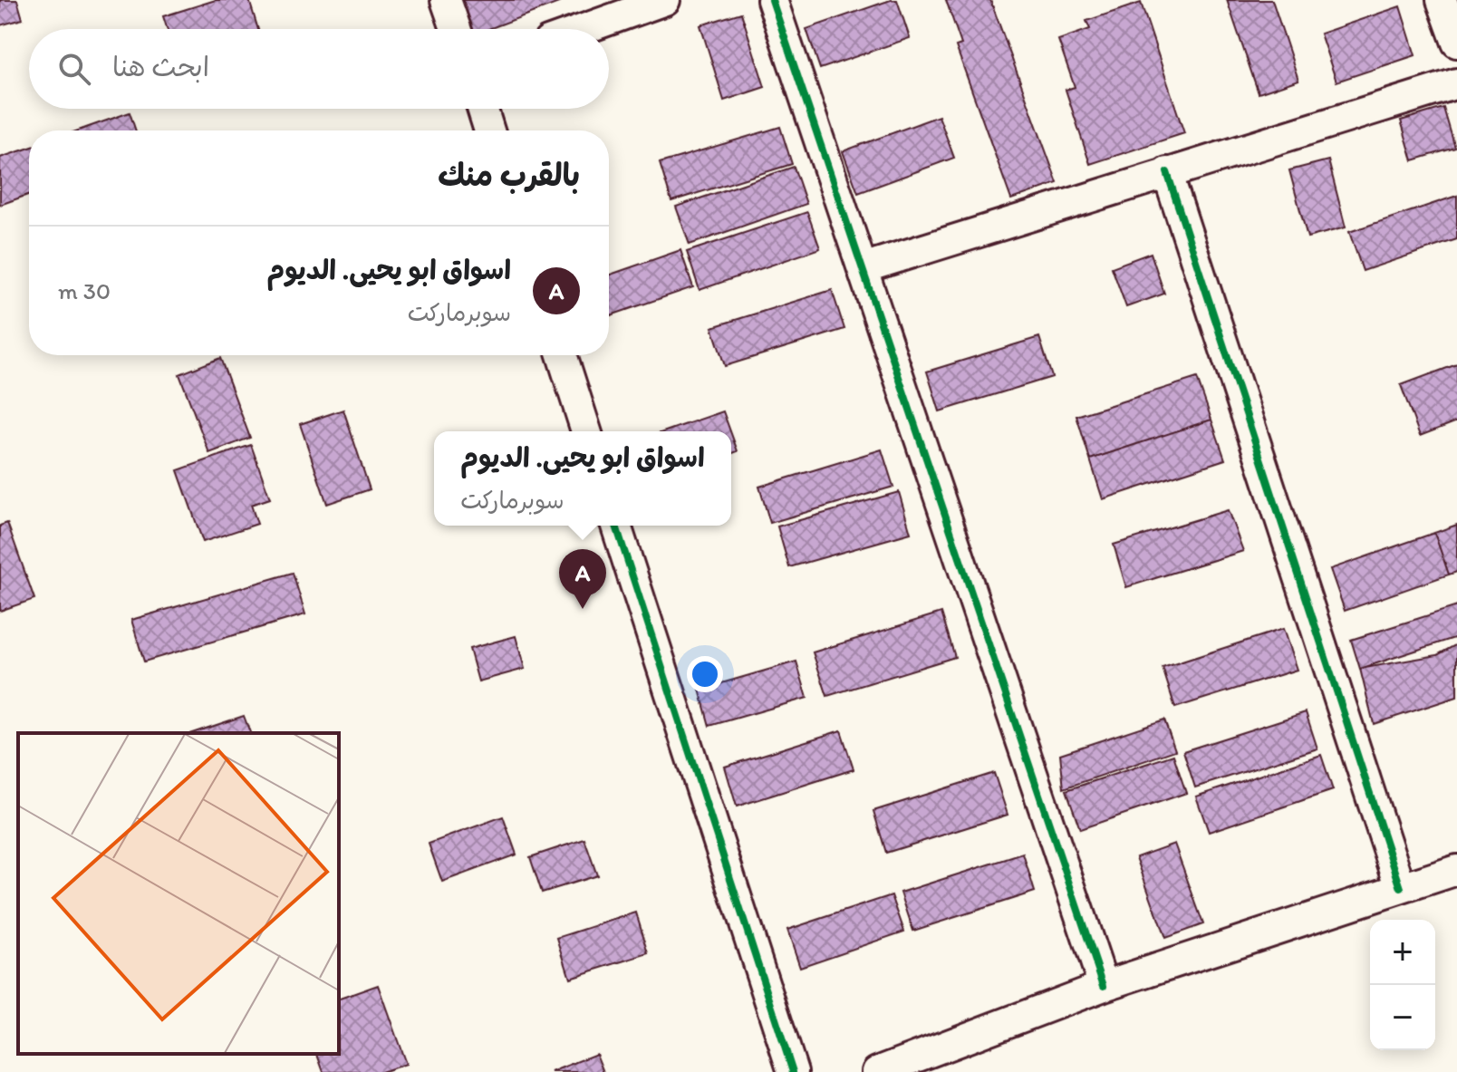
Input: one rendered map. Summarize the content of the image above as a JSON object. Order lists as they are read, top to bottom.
{
  "page": {
    "search": "ابحث هنا",
    "heading": "بالقرب منك",
    "list": [
      {
        "mark": "A",
        "name": "اسواق ابو يحيى. الديوم",
        "note": "سوبرماركت",
        "value": "30 m"
      }
    ],
    "popup": ["اسواق ابو يحيى. الديوم", "سوبرماركت"],
    "pins": "A",
    "map_buttons": ["+", "−"]
  }
}
